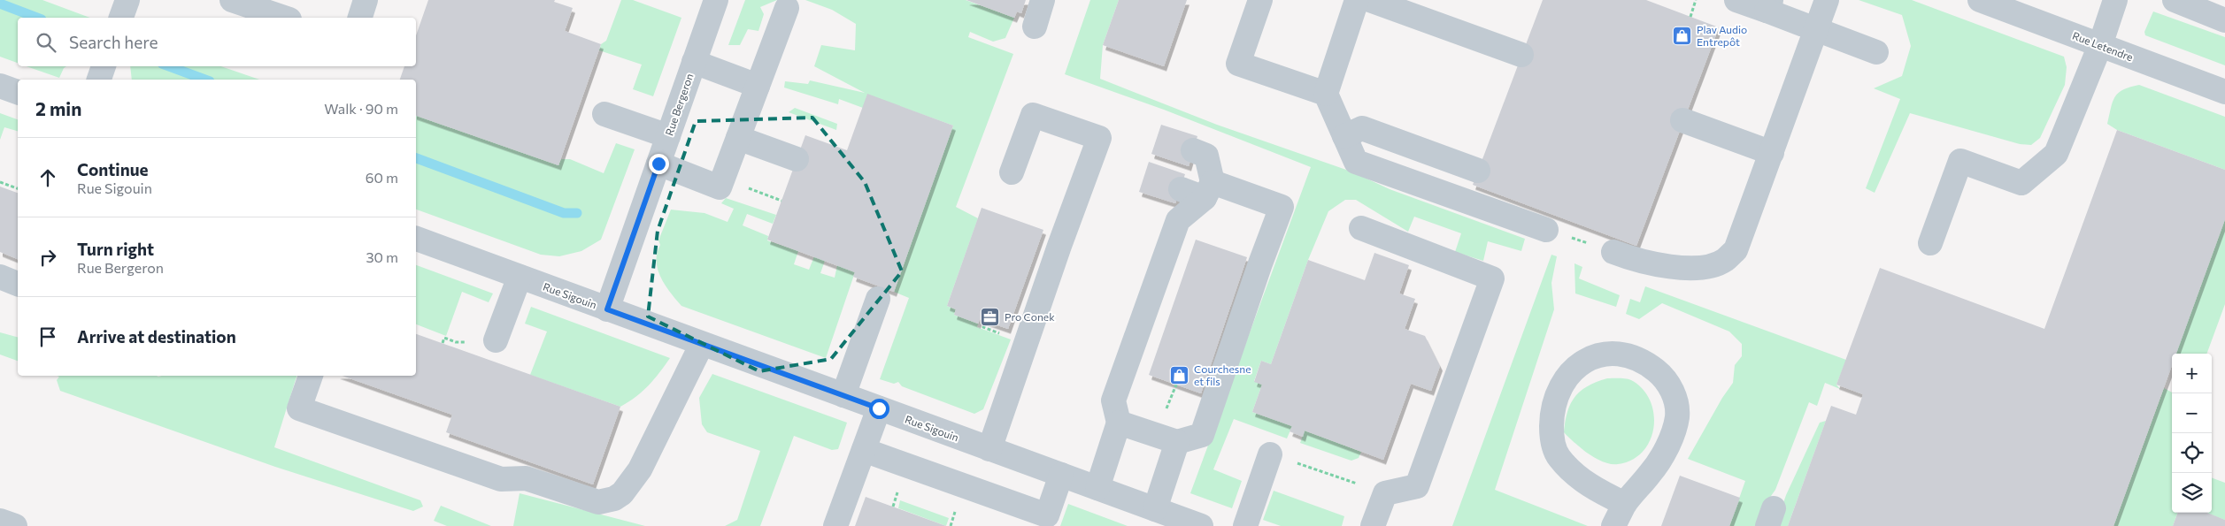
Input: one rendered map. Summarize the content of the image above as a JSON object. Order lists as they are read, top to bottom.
{
  "streets": {
    "street": ["Rue Letendre", "Rue Bergeron", "Rue Sigouin"]
  },
  "crossings": [
    ["Rue Bergeron", "Rue Sigouin"]
  ],
  "places": {
    "shop": ["Plav Audio Entrepôt", "Courchesne et fils"],
    "office": ["Pro Conek"]
  },
  "page": {
    "search": "Search here",
    "heading": ["2 min", "Walk · 90 m"],
    "list": [
      ["Continue", "Rue Sigouin", "60 m"],
      ["Turn right", "Rue Bergeron", "30 m"],
      "Arrive at destination"
    ],
    "map_buttons": ["+", "−"]
  }
}
